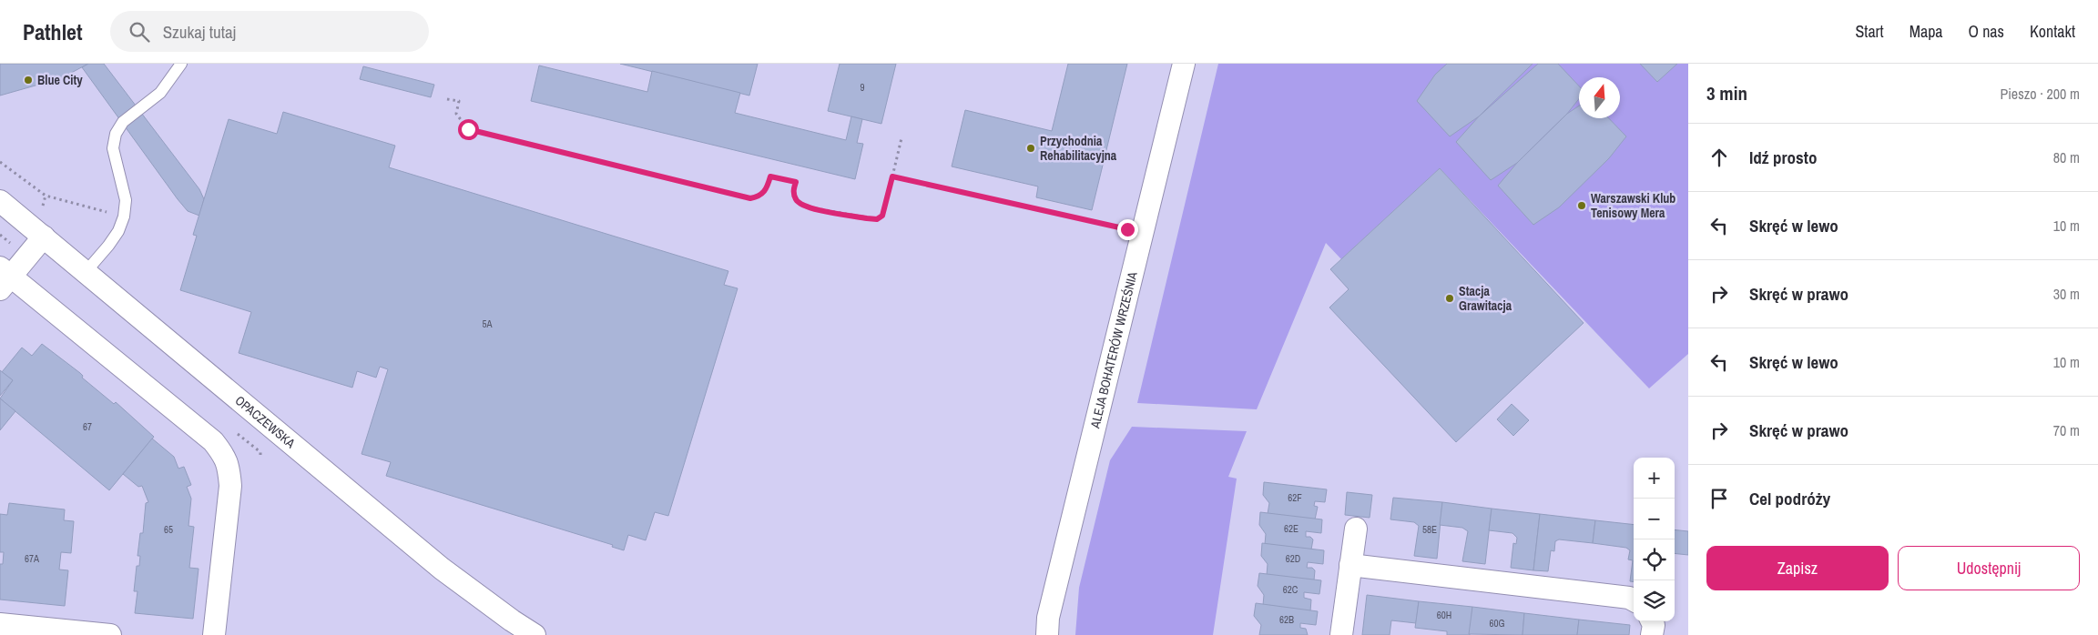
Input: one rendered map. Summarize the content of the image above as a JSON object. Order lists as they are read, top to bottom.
{
  "streets": {
    "street": ["ALEJA BOHATERÓW WRZEŚNIA", "OPACZEWSKA"]
  },
  "places": [
    "Blue City",
    "Przychodnia Rehabilitacyjna",
    "Warszawski Klub Tenisowy Mera",
    "Stacja Grawitacja"
  ],
  "house_numbers": [
    "9",
    "5A",
    "67",
    "62F",
    "62E",
    "65",
    "58E",
    "67A",
    "62D",
    "62C",
    "60H",
    "62B",
    "60G"
  ],
  "north": "top",
  "page": {
    "header": "Pathlet",
    "search": "Szukaj tutaj",
    "nav": [
      "Start",
      "Mapa",
      "O nas",
      "Kontakt"
    ],
    "heading": ["3 min", "Pieszo · 200 m"],
    "list": [
      ["Idź prosto", "80 m"],
      ["Skręć w lewo", "10 m"],
      ["Skręć w prawo", "30 m"],
      ["Skręć w lewo", "10 m"],
      ["Skręć w prawo", "70 m"],
      "Cel podróży"
    ],
    "map_buttons": ["+", "−"],
    "buttons": ["Zapisz", "Udostępnij"]
  }
}
